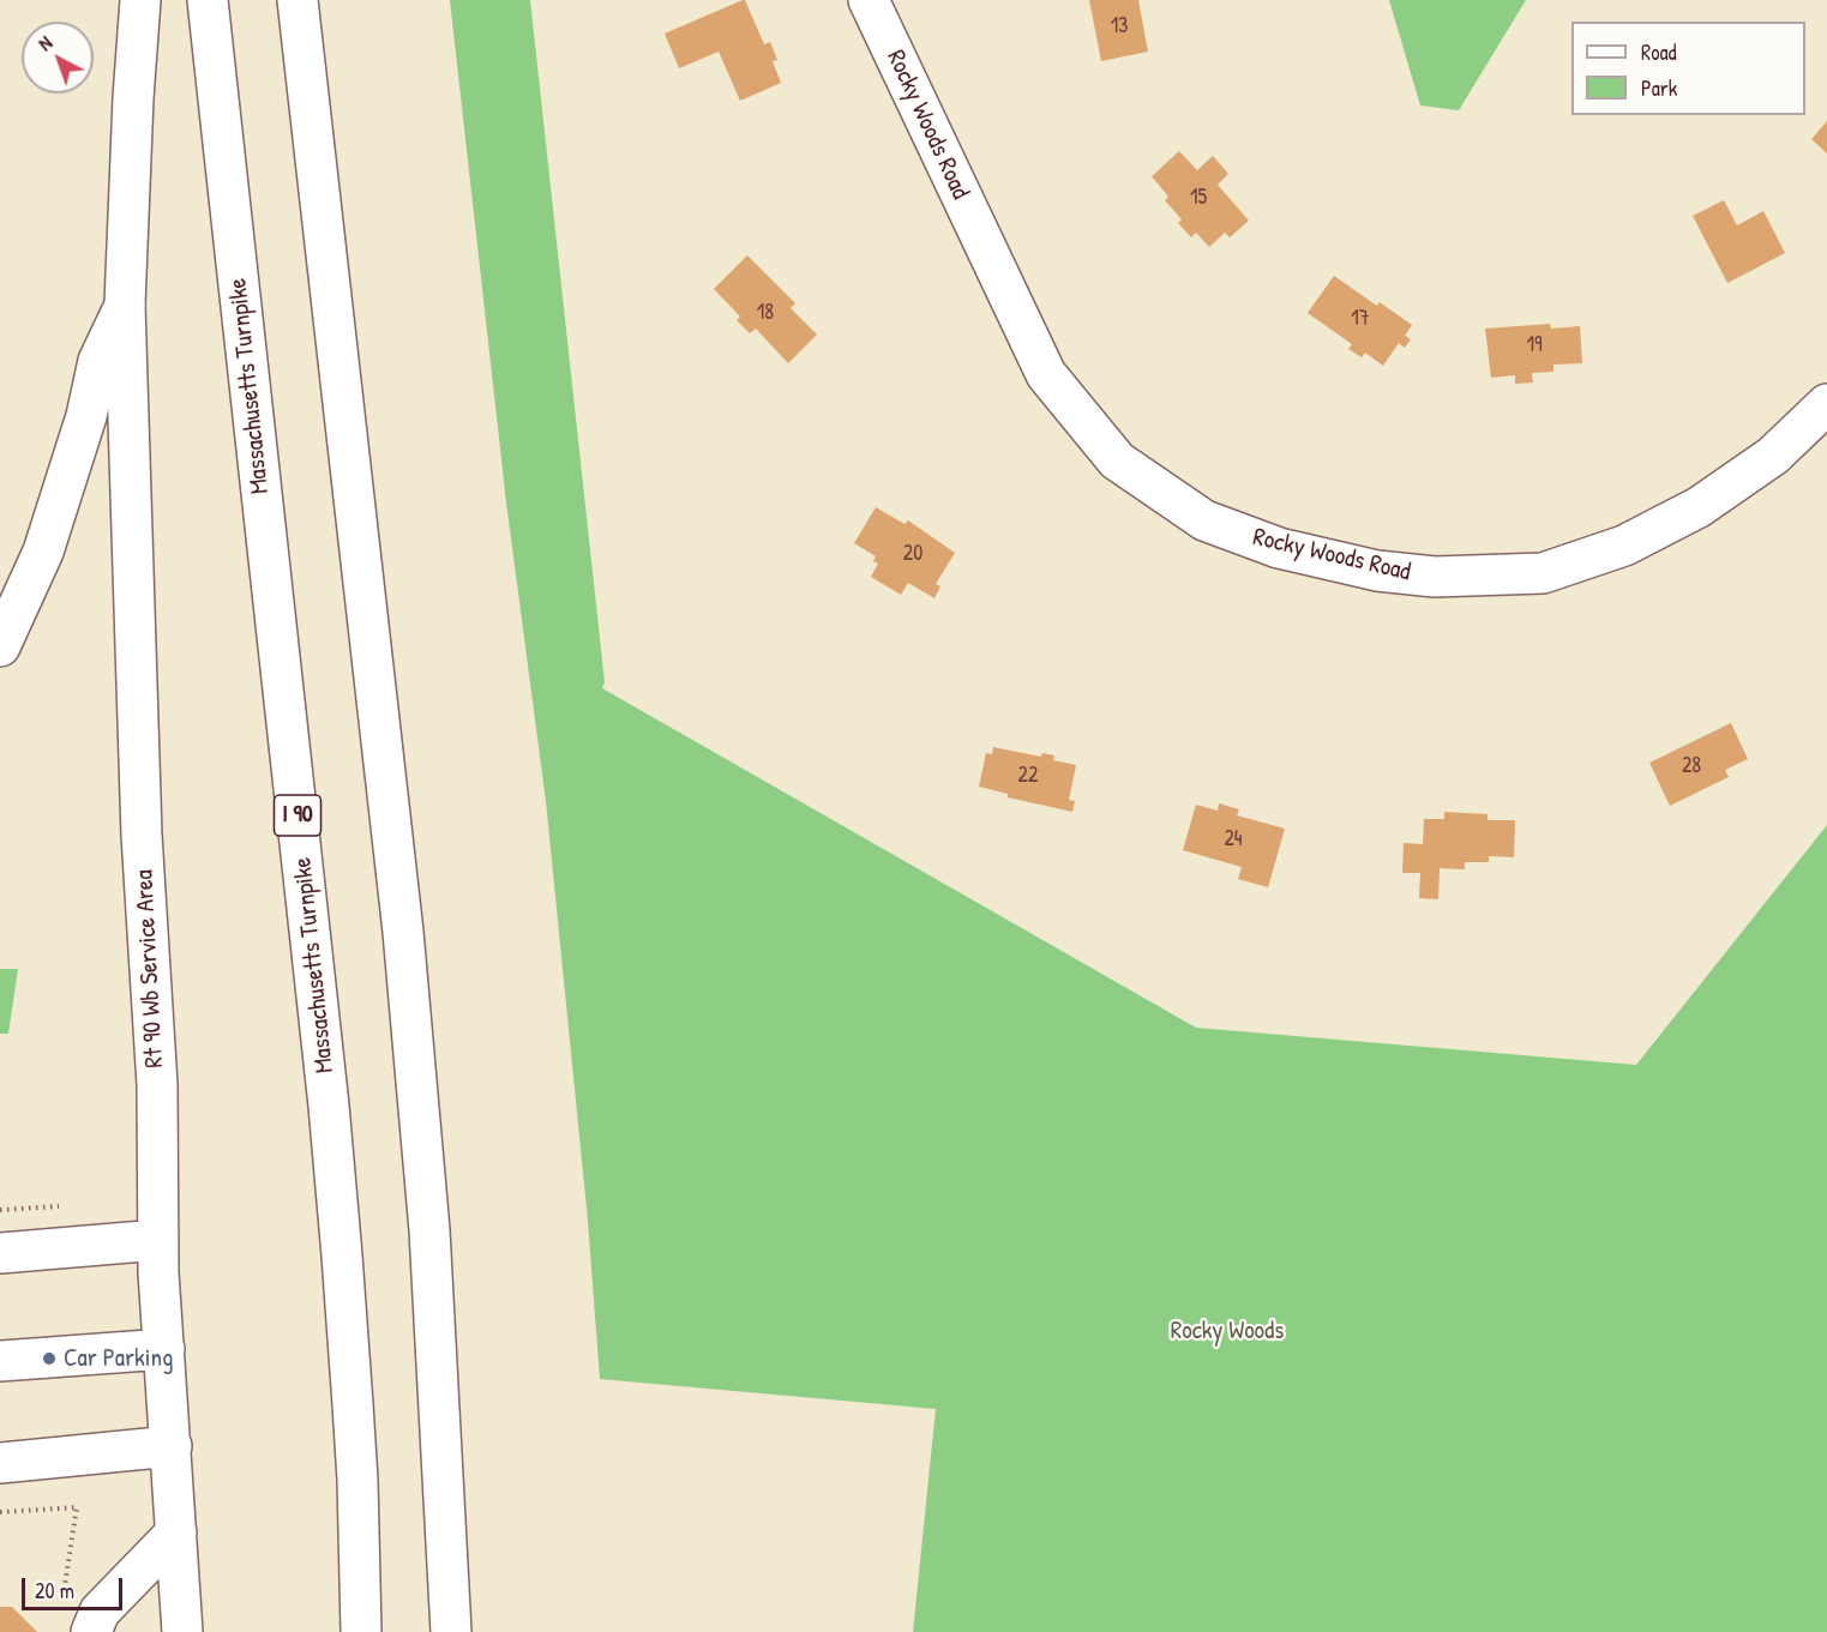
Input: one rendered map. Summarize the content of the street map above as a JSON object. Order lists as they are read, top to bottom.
{
  "streets": {
    "main road": [
      "Rocky Woods Road",
      "Massachusetts Turnpike",
      "I 90",
      "Rt 90 Wb Service Area"
    ]
  },
  "parks": ["Rocky Woods"],
  "places": ["Car Parking"],
  "house_numbers": [
    "13",
    "15",
    "18",
    "17",
    "19",
    "20",
    "28",
    "22",
    "24"
  ],
  "legend": ["Road", "Park"],
  "scale_bar": "20 m",
  "north": "top left"
}
